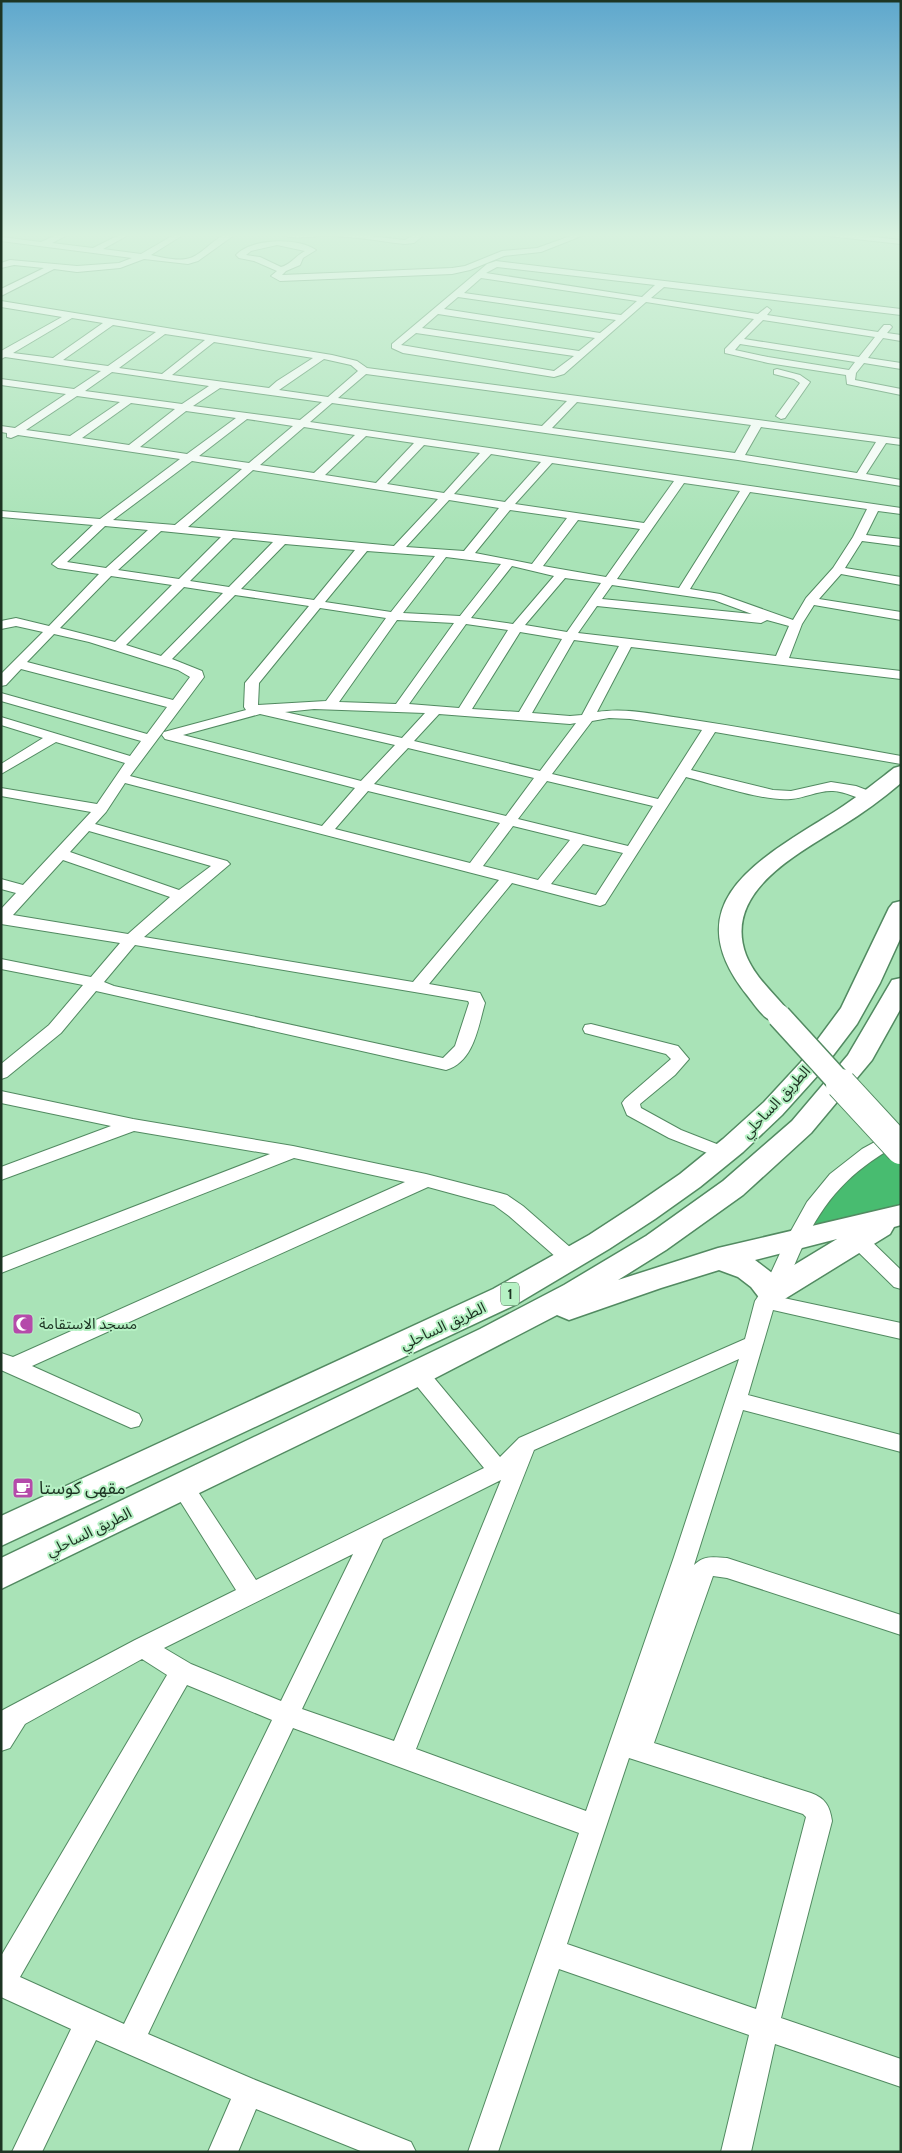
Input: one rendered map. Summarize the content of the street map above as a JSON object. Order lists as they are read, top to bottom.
{
  "streets": {
    "highway": ["الطريق الساحلي", "1"]
  },
  "places": {
    "mosque": ["مسجد الاستقامة"],
    "cafe": ["مقهى كوستا"]
  }
}
